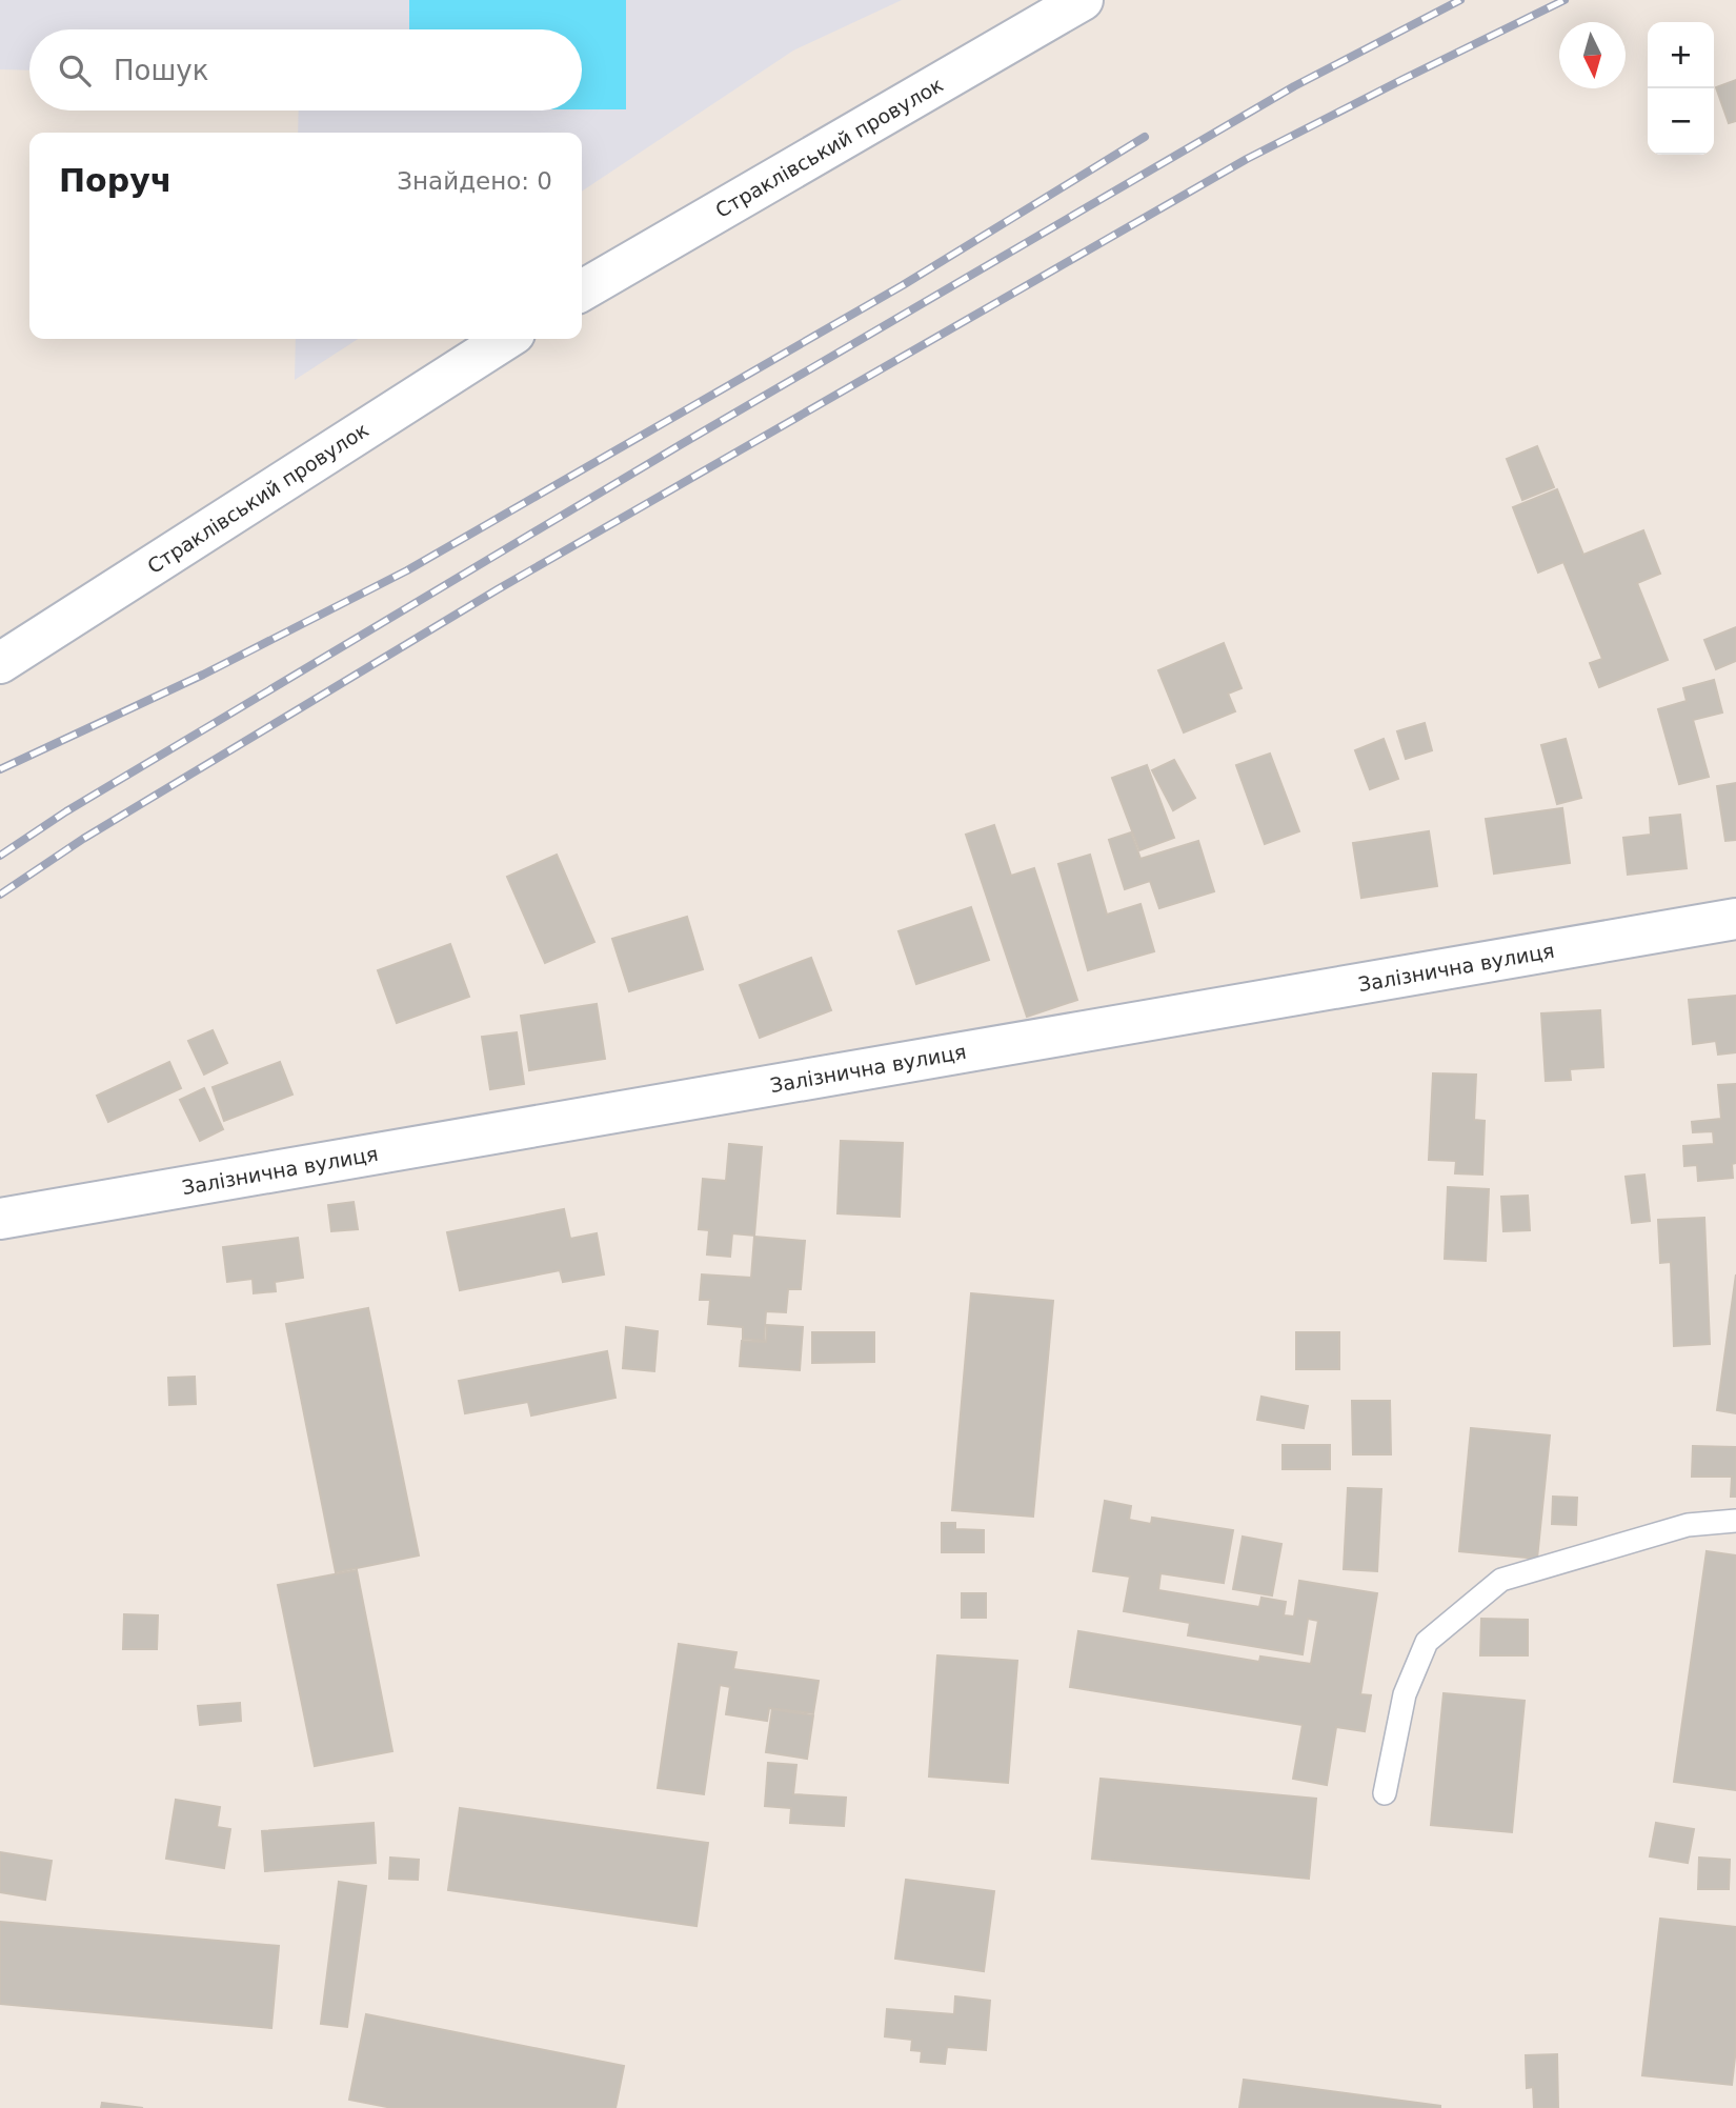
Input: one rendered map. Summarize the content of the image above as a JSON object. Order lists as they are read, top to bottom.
{
  "streets": {
    "street": ["Страклівський провулок", "Залізнична вулиця"]
  },
  "north": "bottom",
  "page": {
    "map_buttons": ["+", "−"],
    "search": "Пошук",
    "heading": ["Поруч", "Знайдено: 0"]
  }
}
